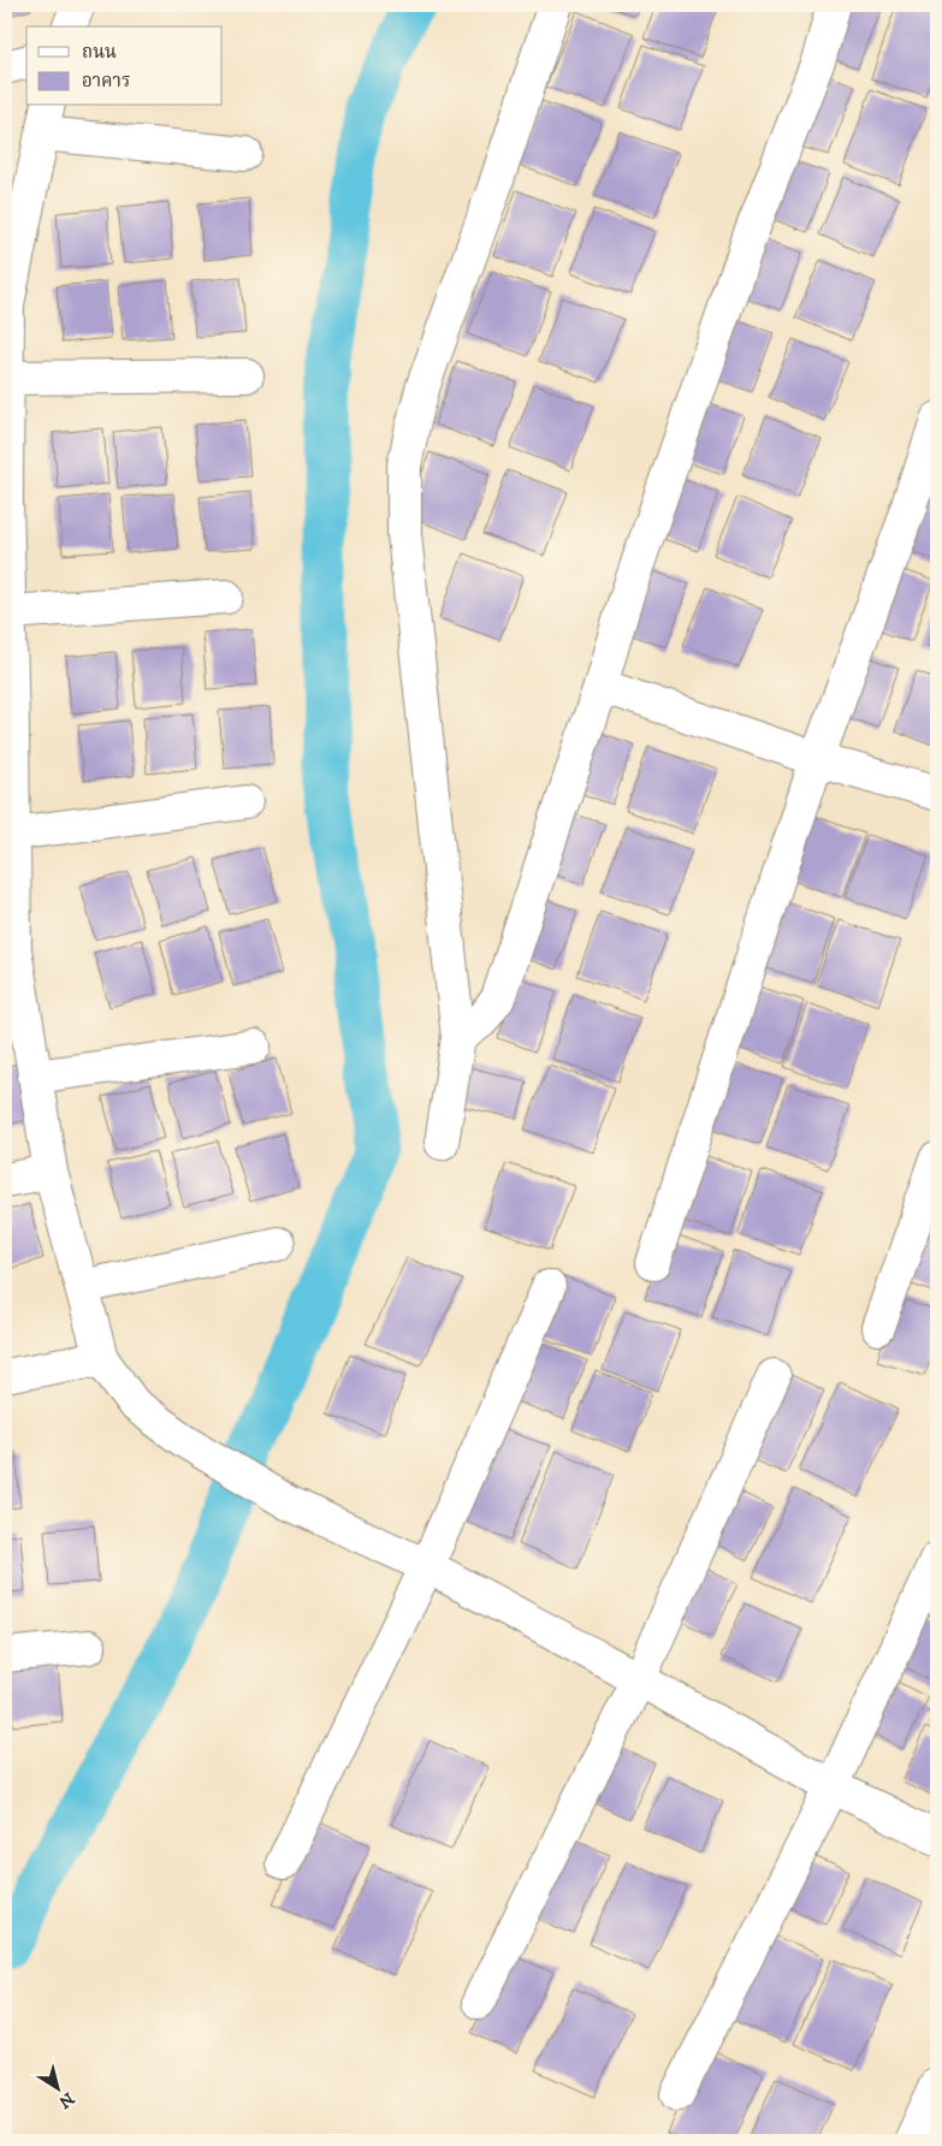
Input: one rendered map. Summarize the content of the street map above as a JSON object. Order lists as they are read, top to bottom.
{
  "legend": ["ถนน", "อาคาร"],
  "north": "bottom right"
}
